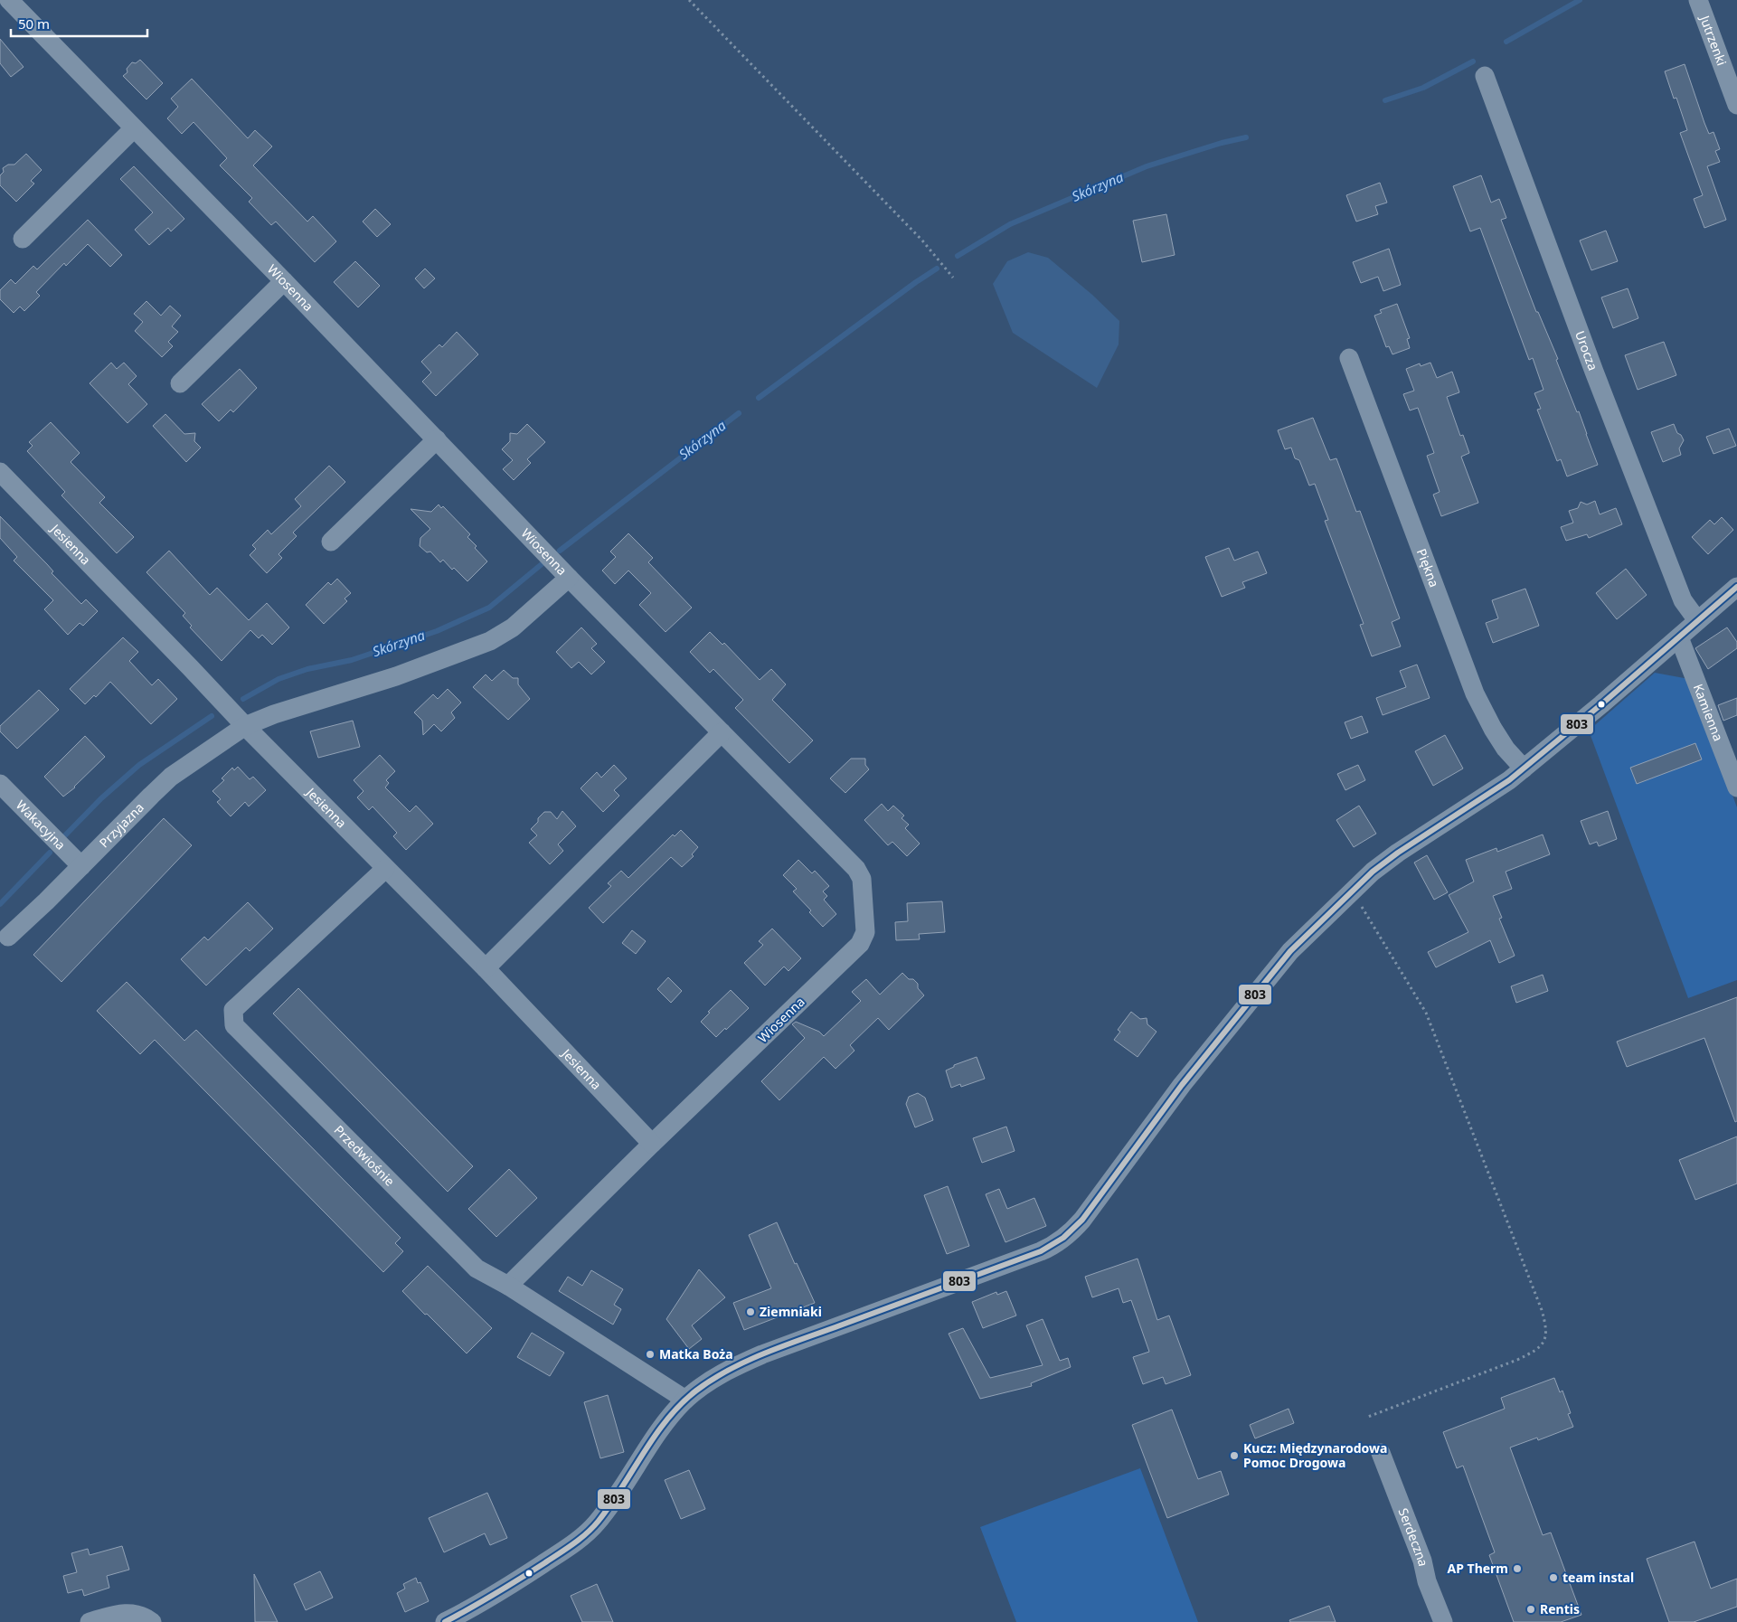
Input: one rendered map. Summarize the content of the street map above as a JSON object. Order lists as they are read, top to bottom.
{
  "streets": {
    "street": [
      "Jutrzenki",
      "Wiosenna",
      "Urocza",
      "Jesienna",
      "Piękna",
      "Kamienna",
      "Wakacyjna",
      "Przyjazna",
      "Przedwiośnie",
      "Serdeczna"
    ]
  },
  "crossings": [
    ["Wiosenna", "Jesienna"],
    ["Wiosenna", "Przyjazna"],
    ["Wiosenna", "Przedwiośnie"],
    ["Jesienna", "Przyjazna"],
    ["Jesienna", "Przedwiośnie"],
    ["Wakacyjna", "Przyjazna"]
  ],
  "water": ["Skórzyna"],
  "places": [
    "Ziemniaki",
    "Matka Boża",
    "Kucz: Międzynarodowa Pomoc Drogowa",
    "AP Therm",
    "team instal",
    "Rentis"
  ],
  "lines": ["transit line 803"],
  "scale_bar": "50 m"
}
